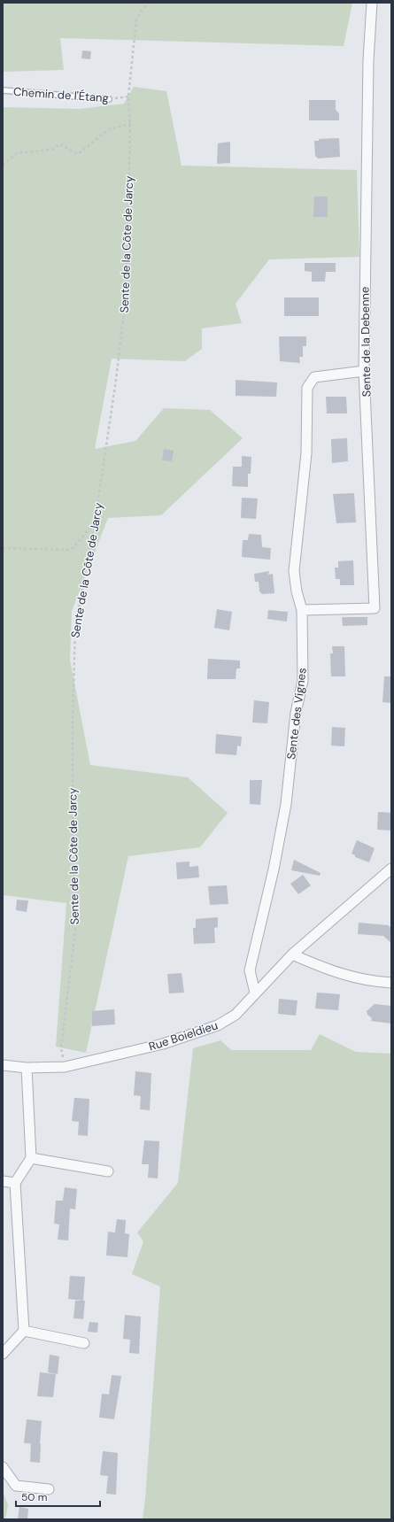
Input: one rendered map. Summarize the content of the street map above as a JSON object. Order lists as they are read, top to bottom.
{
  "streets": {
    "street": ["Sente de la Debenne", "Sente des Vignes", "Rue Boieldieu"],
    "lane": ["Chemin de l'Étang"],
    "path": ["Sente de la Côte de Jarcy"]
  },
  "crossings": [
    ["Chemin de l'Étang", "Sente de la Côte de Jarcy"],
    ["Sente de la Côte de Jarcy", "Rue Boieldieu"],
    ["Sente de la Debenne", "Sente des Vignes"],
    ["Sente des Vignes", "Rue Boieldieu"]
  ],
  "scale_bar": "50 m"
}
